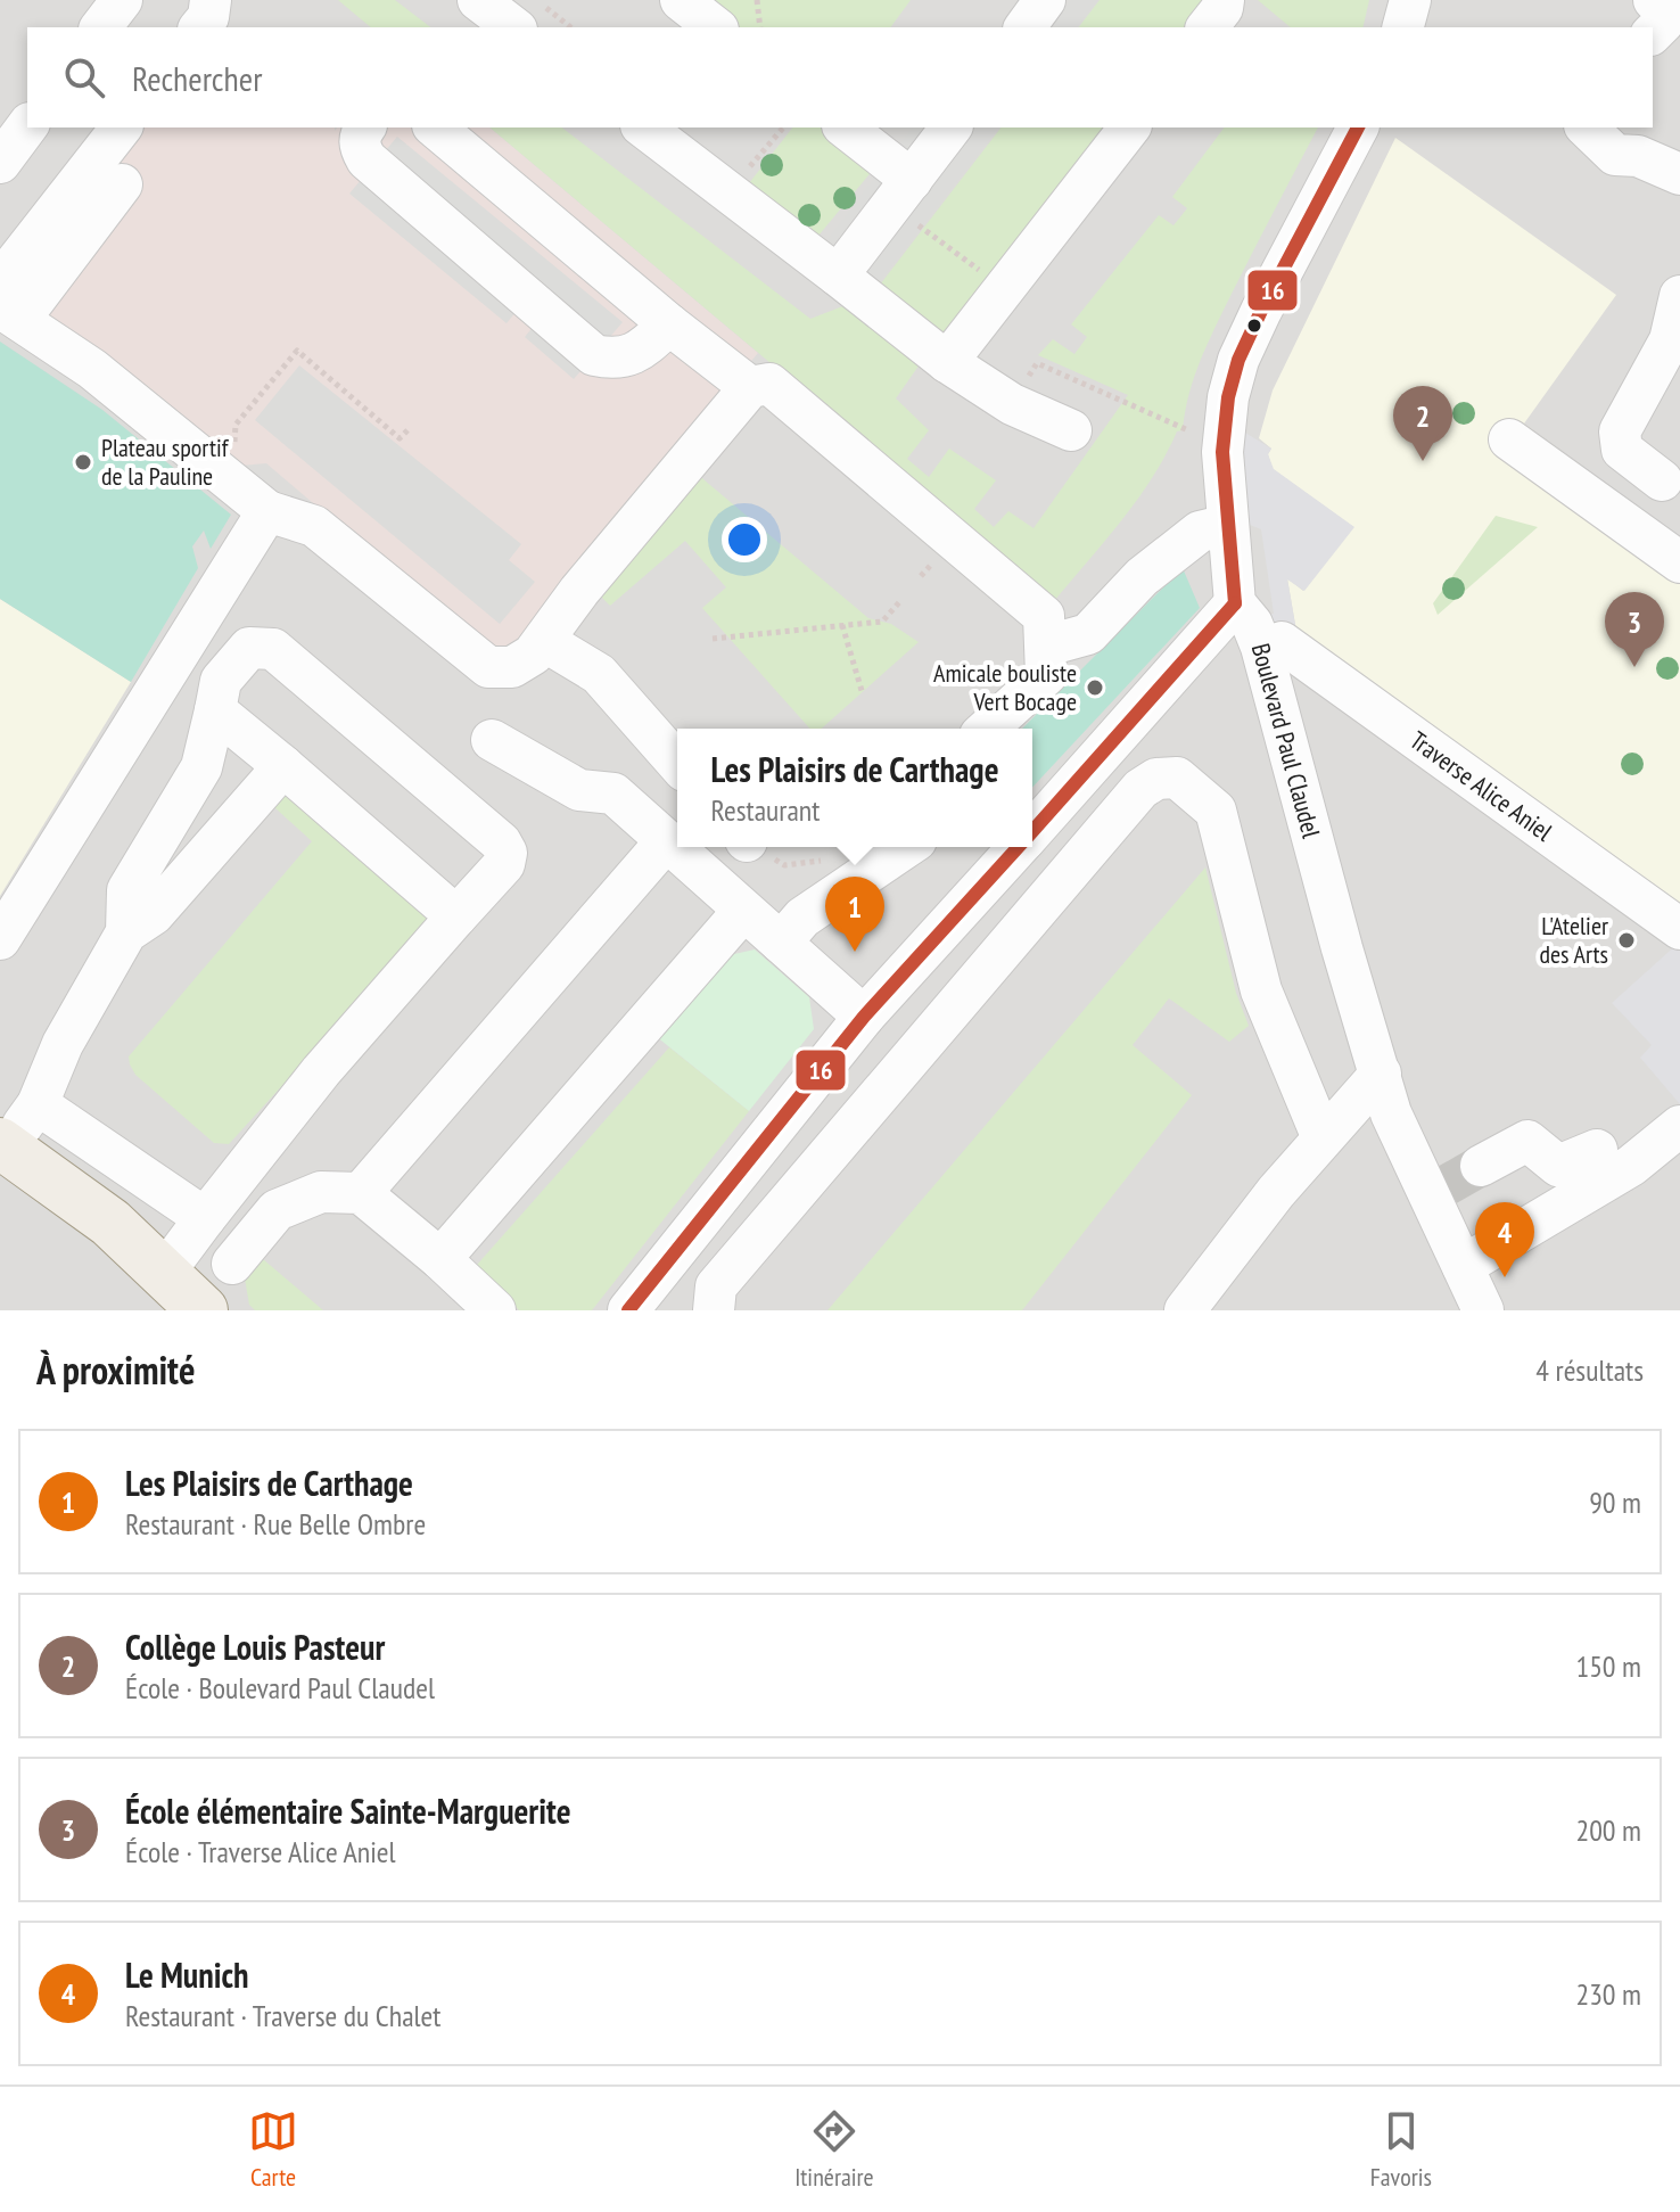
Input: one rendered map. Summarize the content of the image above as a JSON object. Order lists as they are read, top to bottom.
{
  "streets": {
    "street": ["Boulevard Paul Claudel", "Traverse Alice Aniel"]
  },
  "places": ["Plateau sportif de la Pauline", "Amicale bouliste Vert Bocage", "L'Atelier des Arts"],
  "lines": ["transit line 16"],
  "page": {
    "search": "Rechercher",
    "pins": [
      "2",
      "3",
      "1",
      "4"
    ],
    "popup": ["Les Plaisirs de Carthage", "Restaurant"],
    "heading": ["À proximité", "4 résultats"],
    "list": [
      {
        "mark": "1",
        "name": "Les Plaisirs de Carthage",
        "note": "Restaurant · Rue Belle Ombre",
        "value": "90 m"
      },
      {
        "mark": "2",
        "name": "Collège Louis Pasteur",
        "note": "École · Boulevard Paul Claudel",
        "value": "150 m"
      },
      {
        "mark": "3",
        "name": "École élémentaire Sainte-Marguerite",
        "note": "École · Traverse Alice Aniel",
        "value": "200 m"
      },
      {
        "mark": "4",
        "name": "Le Munich",
        "note": "Restaurant · Traverse du Chalet",
        "value": "230 m"
      }
    ],
    "nav": ["Carte", "Itinéraire", "Favoris"]
  }
}
